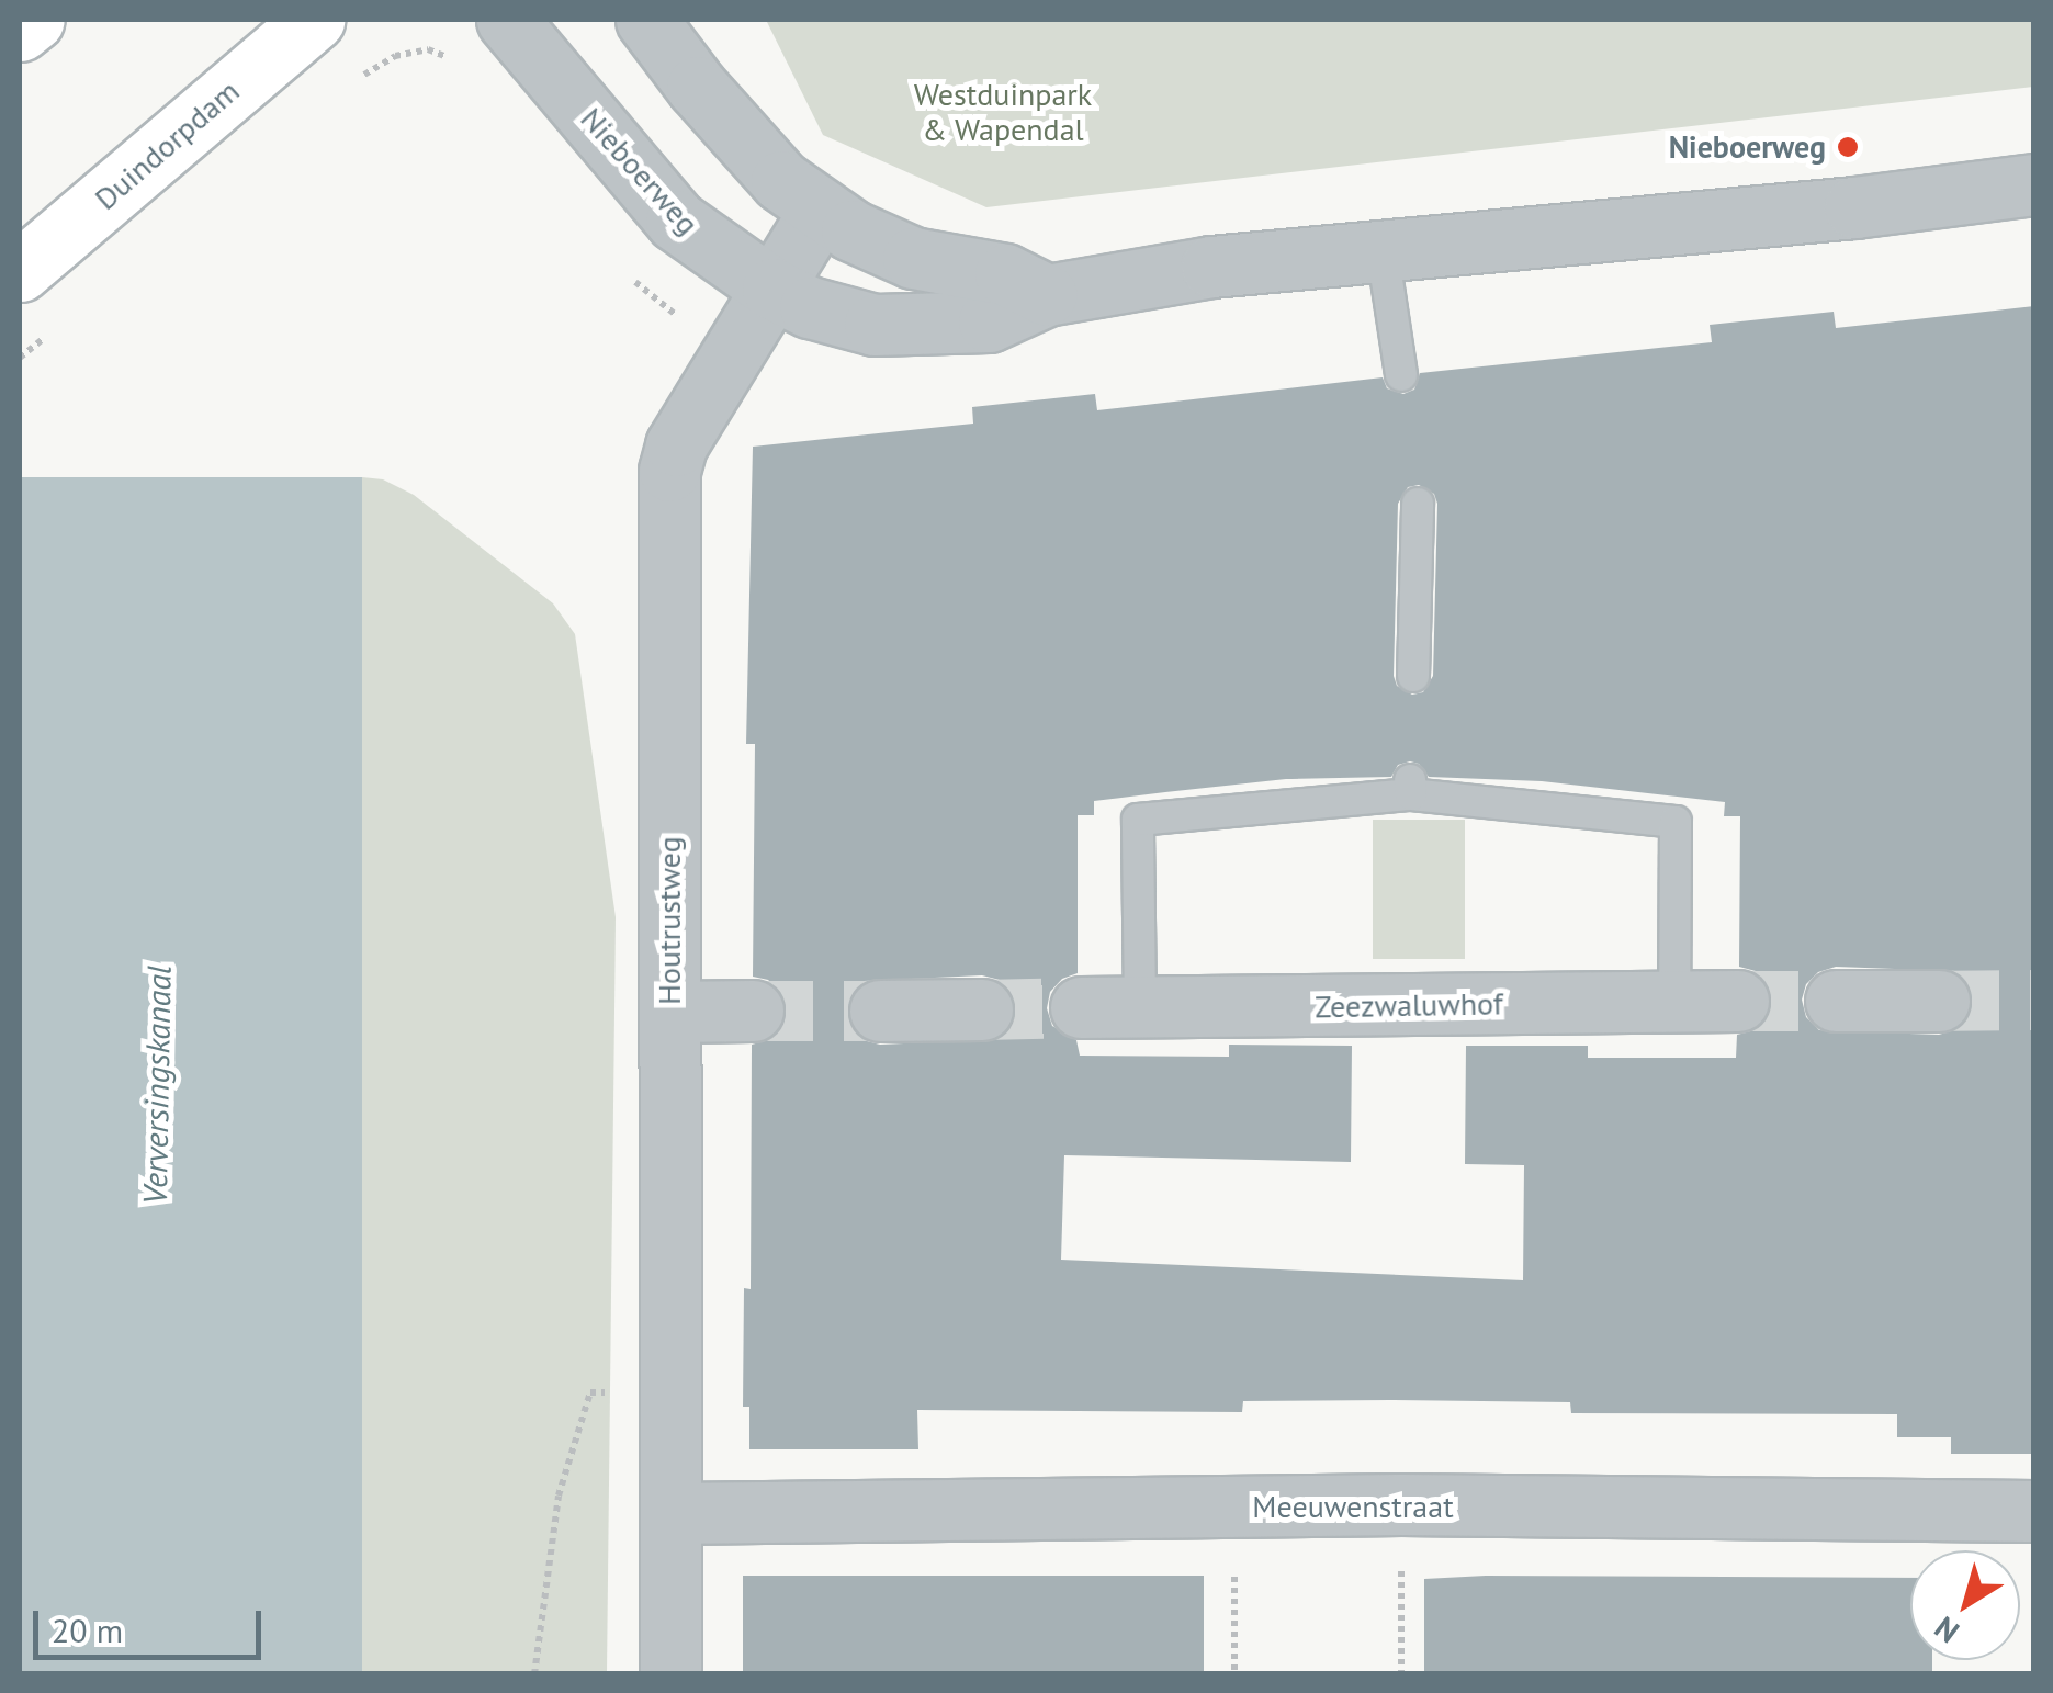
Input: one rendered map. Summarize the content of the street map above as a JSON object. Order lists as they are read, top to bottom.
{
  "streets": {
    "main road": ["Duindorpdam"],
    "street": [
      "Nieboerweg",
      "Houtrustweg",
      "Zeezwaluwhof",
      "Meeuwenstraat"
    ]
  },
  "crossings": [
    ["Nieboerweg", "Houtrustweg"],
    ["Houtrustweg", "Meeuwenstraat"]
  ],
  "water": ["Verversingskanaal"],
  "parks": ["Westduinpark & Wapendal"],
  "places": ["Nieboerweg"],
  "scale_bar": "20 m",
  "north": "bottom left"
}
